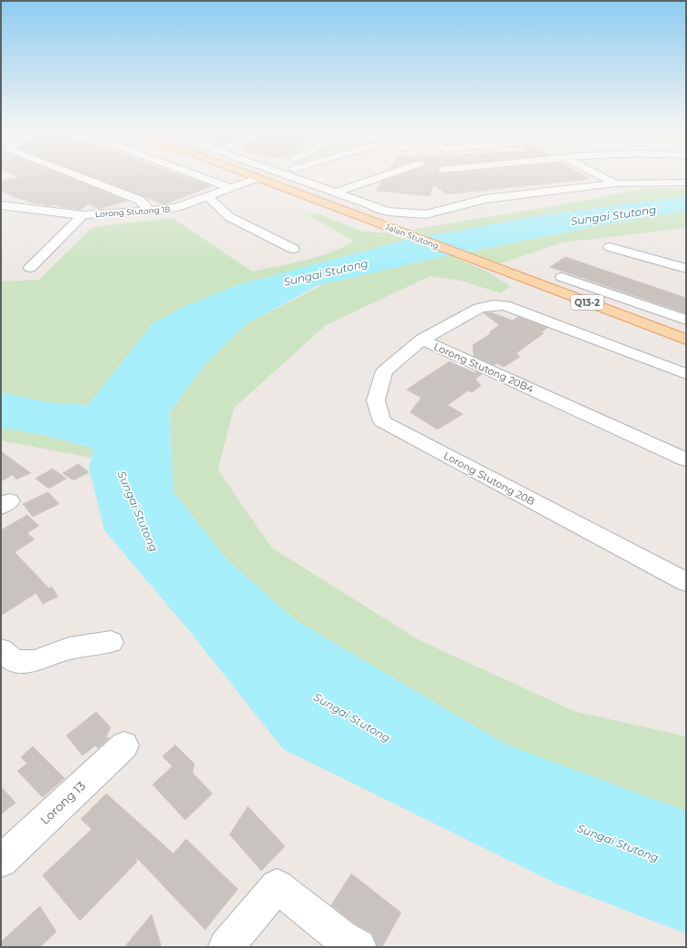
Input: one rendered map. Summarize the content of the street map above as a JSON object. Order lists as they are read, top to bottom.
{
  "streets": {
    "main road": ["Jalan Stutong", "Q13-2"],
    "street": [
      "Lorong Stutong 18",
      "Lorong Stutong 20B4",
      "Lorong Stutong 20B",
      "Lorong 13"
    ]
  },
  "crossings": [
    ["Lorong Stutong 20B4", "Lorong Stutong 20B"]
  ],
  "water": ["Sungai Stutong"]
}
